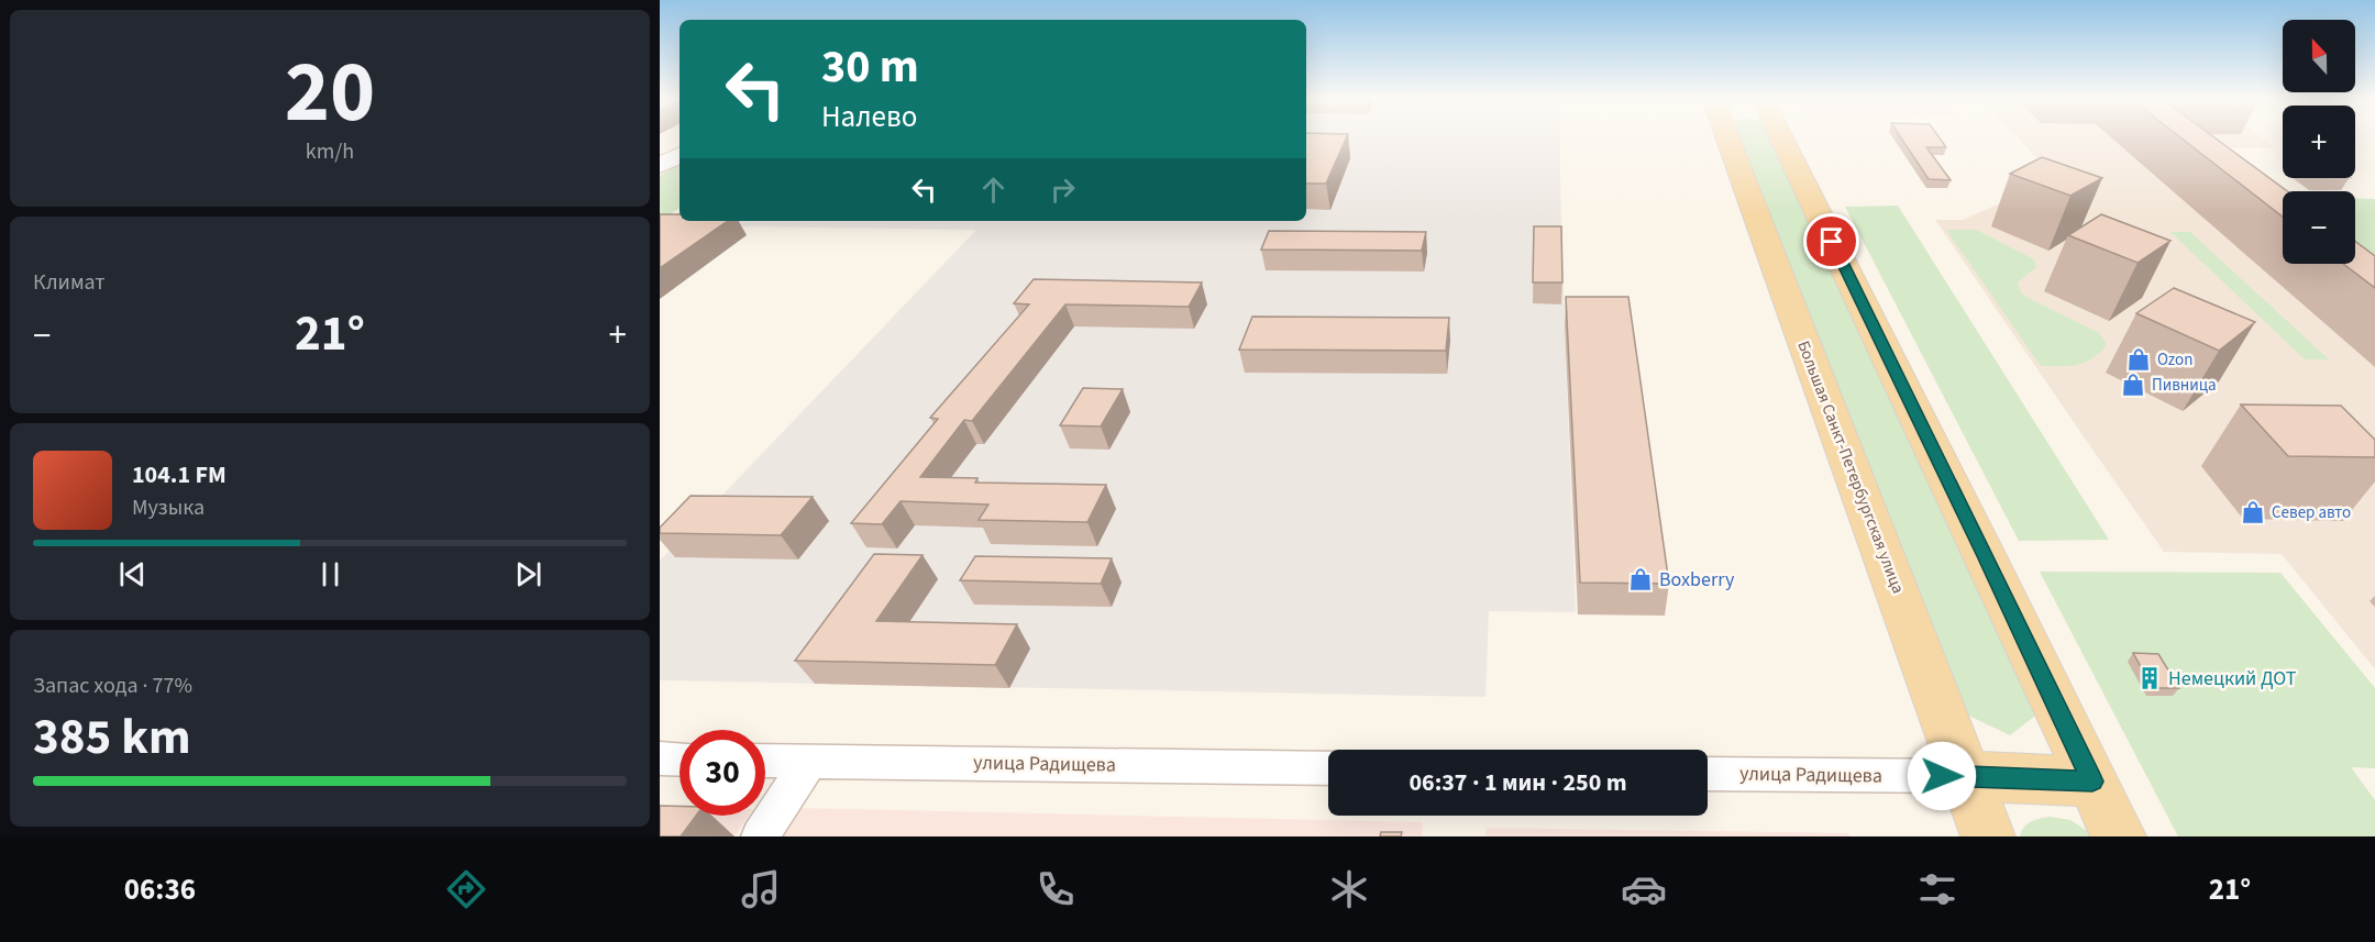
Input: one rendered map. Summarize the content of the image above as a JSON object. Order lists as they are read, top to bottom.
{
  "streets": {
    "main road": ["Большая Санкт-Петербургская улица"],
    "street": ["улица Радищева"]
  },
  "crossings": [
    ["Большая Санкт-Петербургская улица", "улица Радищева"]
  ],
  "places": {
    "shop": [
      "Ozon",
      "Пивница",
      "Север авто",
      "Boxberry"
    ],
    "building": ["Немецкий ДОТ"]
  },
  "north": "top",
  "page": {
    "tile": [
      ["20", "km/h"],
      "Климат",
      ["Запас хода · 77%", "385 km"]
    ],
    "map_buttons": ["+", "−"],
    "turn": ["30 m", "Налево"],
    "heat": ["−", "21°", "+"],
    "song": ["104.1 FM", "Музыка"],
    "limit": "30",
    "trip": "06:37 · 1 мин · 250 m",
    "tabs": ["06:36", "21°"]
  }
}
